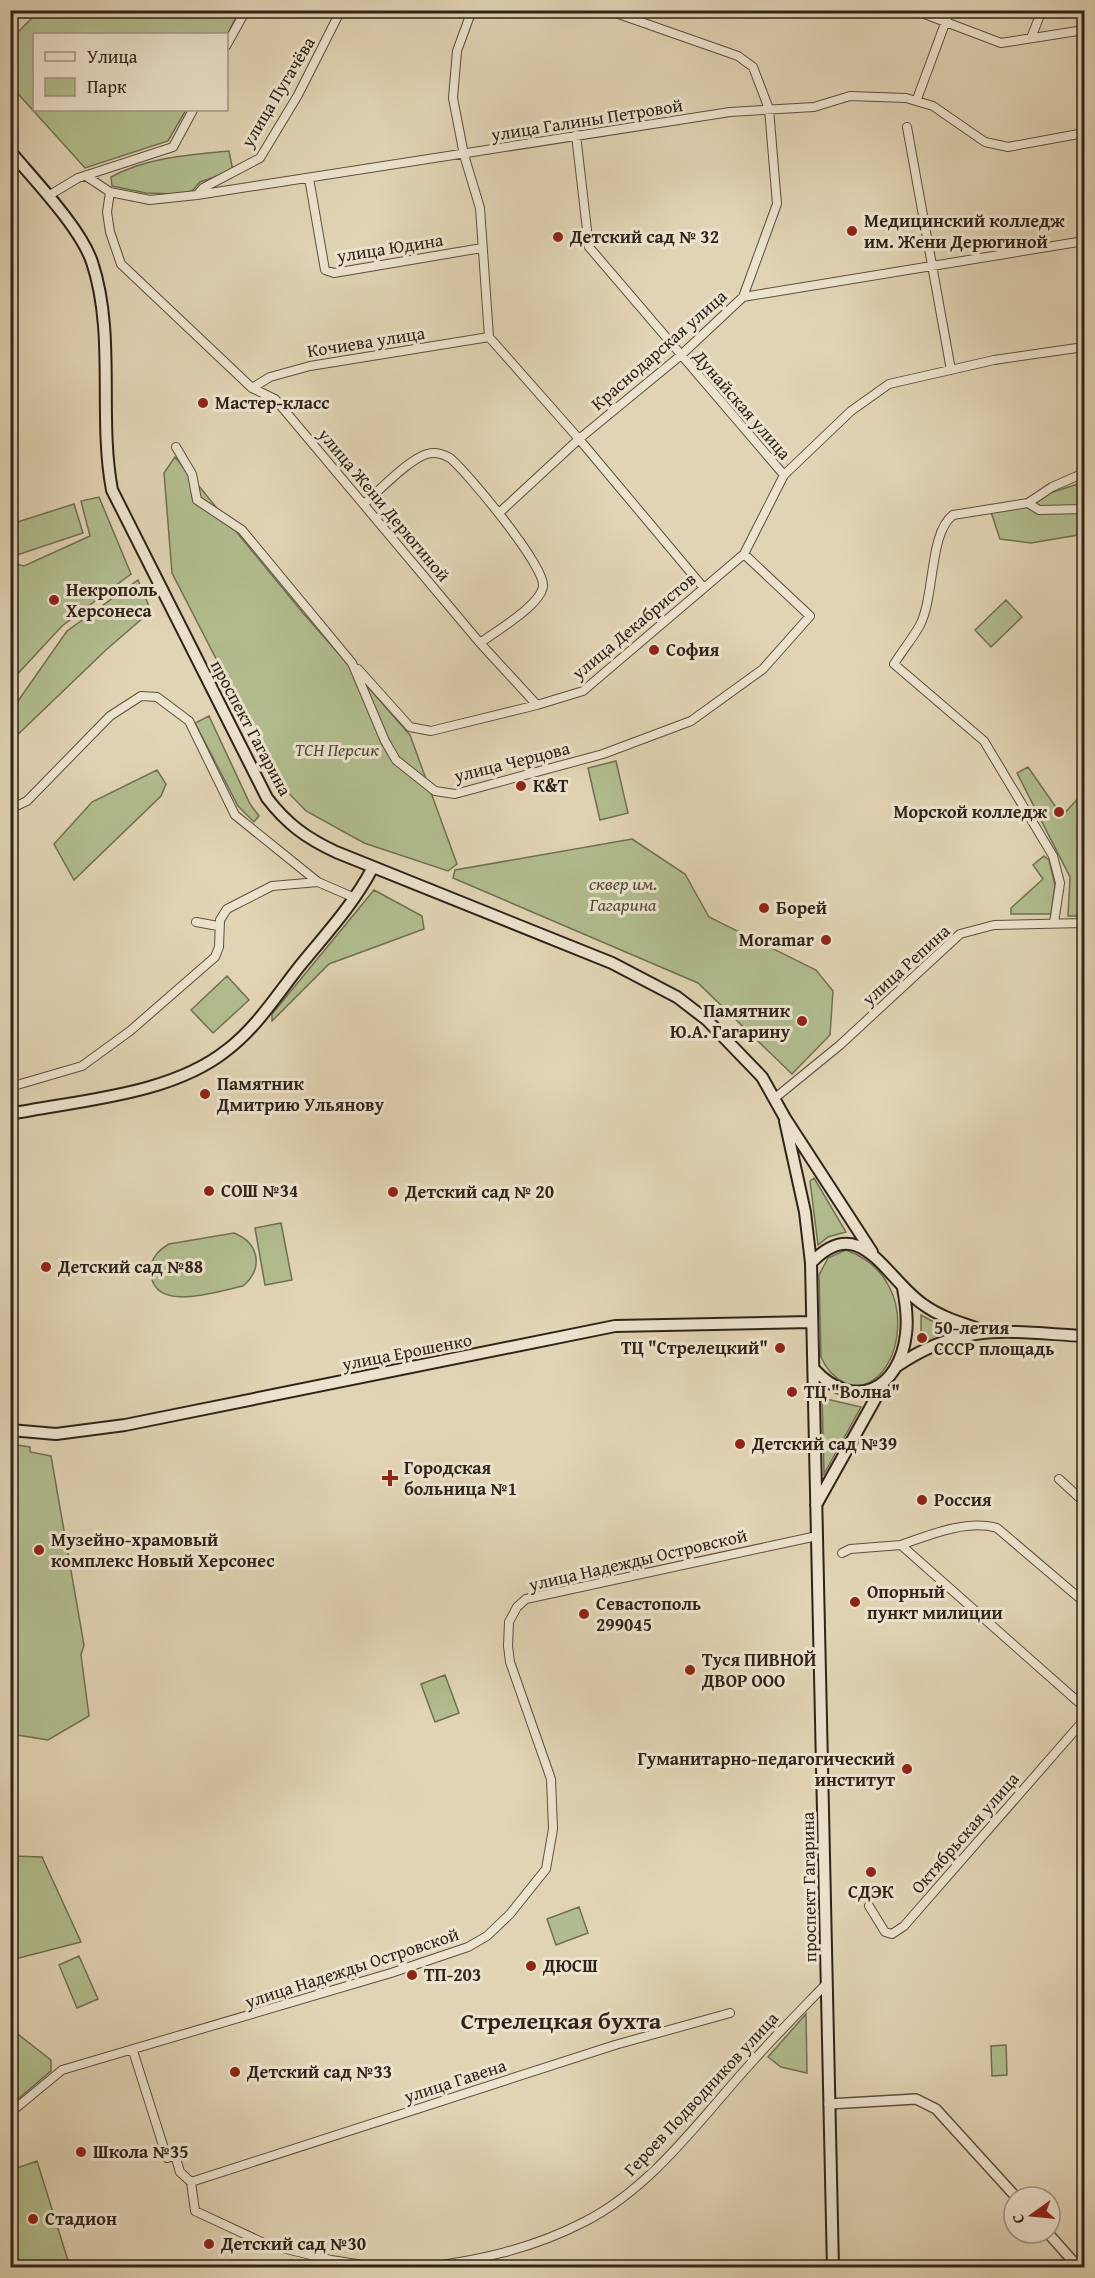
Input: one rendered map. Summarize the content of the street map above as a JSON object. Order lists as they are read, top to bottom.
{
  "streets": {
    "main road": ["проспект Гагарина", "улица Ерошенко"],
    "street": [
      "улица Пугачёва",
      "улица Галины Петровой",
      "улица Юдина",
      "Кочиева улица",
      "Краснодарская улица",
      "Дунайская улица",
      "улица Жени Дерюгиной",
      "улица Декабристов",
      "улица Черцова",
      "улица Репина",
      "улица Надежды Островской",
      "Октябрьская улица",
      "улица Гавена",
      "Героев Подводников улица"
    ]
  },
  "crossings": [
    ["улица Пугачёва", "улица Галины Петровой"],
    ["улица Галины Петровой", "улица Юдина"],
    ["улица Галины Петровой", "Дунайская улица"],
    ["улица Галины Петровой", "улица Жени Дерюгиной"],
    ["Кочиева улица", "улица Жени Дерюгиной"],
    ["Краснодарская улица", "Дунайская улица"],
    ["Дунайская улица", "улица Декабристов"],
    ["улица Жени Дерюгиной", "улица Декабристов"],
    ["улица Декабристов", "улица Черцова"],
    ["проспект Гагарина", "улица Репина"],
    ["проспект Гагарина", "улица Ерошенко"],
    ["проспект Гагарина", "улица Надежды Островской"],
    ["проспект Гагарина", "Героев Подводников улица"]
  ],
  "districts": ["Стрелецкая бухта"],
  "parks": ["ТСН Персик", "сквер им. Гагарина"],
  "places": {
    "other": [
      "Медицинский колледж им. Жени Дерюгиной",
      "Детский сад № 32",
      "Мастер-класс",
      "Некрополь Херсонеса",
      "София",
      "К&Т",
      "Морской колледж",
      "Борей",
      "Moramar",
      "Памятник Ю.А. Гагарину",
      "Памятник Дмитрию Ульянову",
      "СОШ №34",
      "Детский сад № 20",
      "Детский сад №88",
      "50-летия СССР площадь",
      "ТЦ \"Стрелецкий\"",
      "ТЦ \"Волна\"",
      "Детский сад №39",
      "Россия",
      "Музейно-храмовый комплекс Новый Херсонес",
      "Опорный пункт милиции",
      "Севастополь 299045",
      "Туся ПИВНОЙ ДВОР ООО",
      "Гуманитарно-педагогический институт",
      "СДЭК",
      "ДЮСШ",
      "ТП-203",
      "Детский сад №33",
      "Школа №35",
      "Стадион",
      "Детский сад №30"
    ],
    "health": ["Городская больница №1"]
  },
  "legend": ["Улица", "Парк"],
  "north": "left"
}
